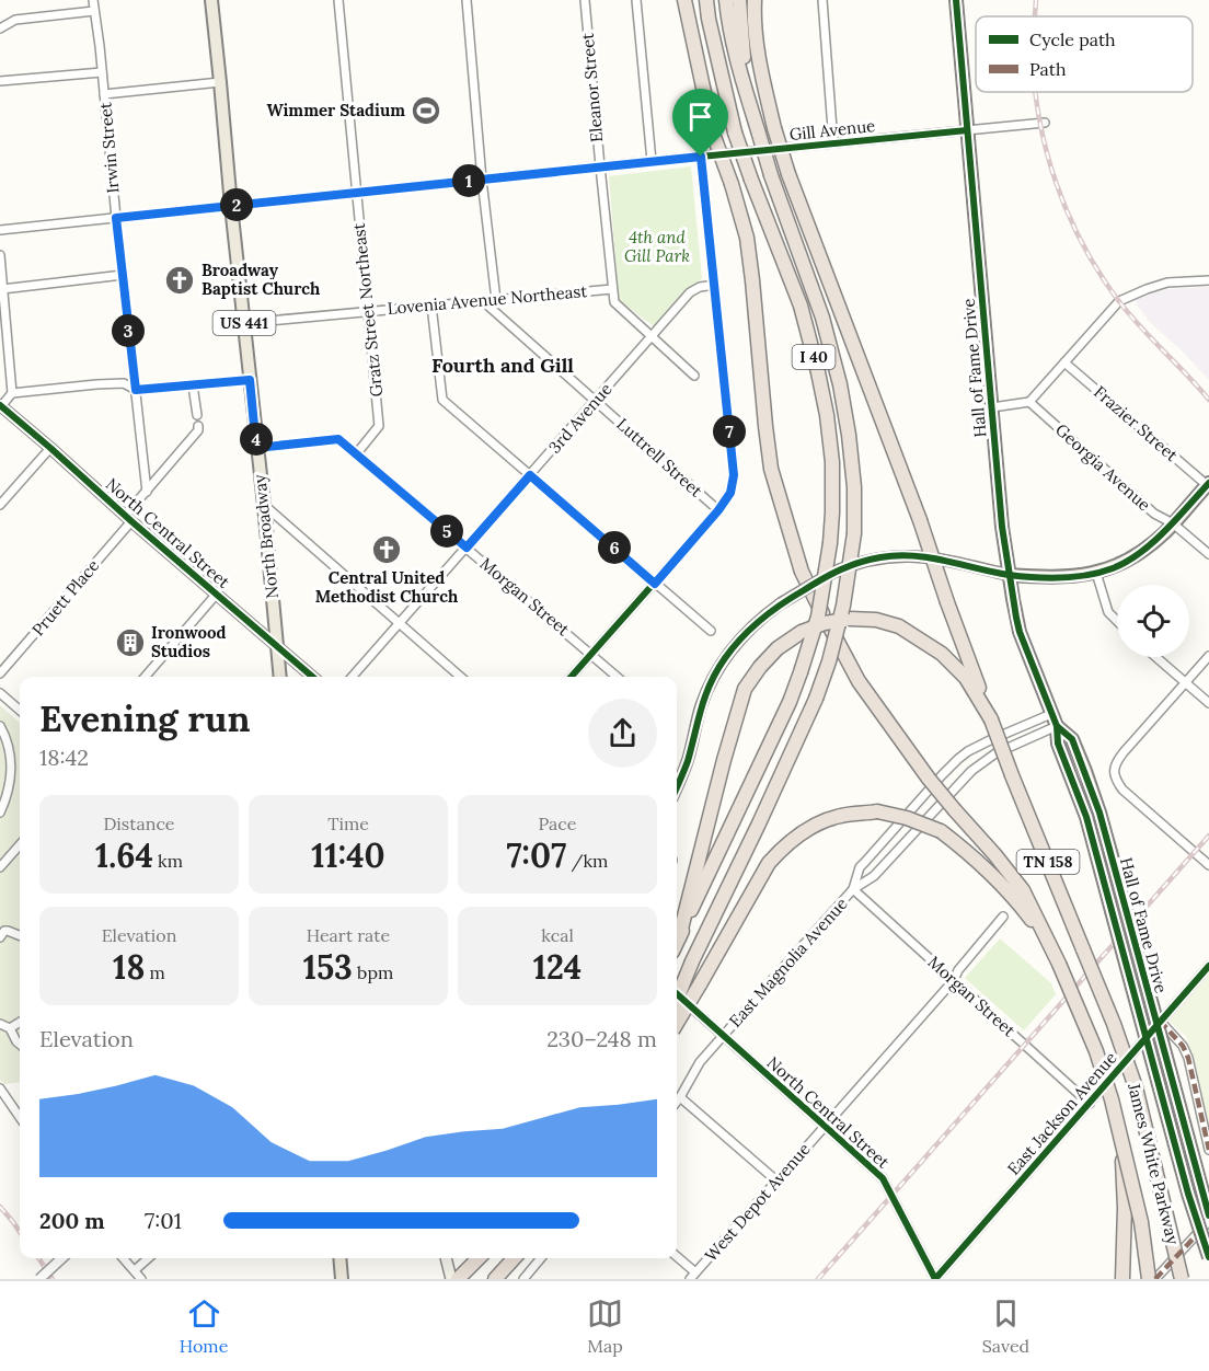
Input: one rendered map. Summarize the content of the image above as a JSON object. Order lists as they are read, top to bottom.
{
  "streets": {
    "highway": ["I 40", "TN 158", "James White Parkway"],
    "main road": [
      "US 441",
      "Hall of Fame Drive",
      "North Central Street",
      "North Broadway"
    ],
    "street": [
      "Eleanor Street",
      "Gill Avenue",
      "Irwin Street",
      "Lovenia Avenue Northeast",
      "Gratz Street Northeast",
      "3rd Avenue",
      "Frazier Street",
      "Luttrell Street",
      "Georgia Avenue",
      "Morgan Street",
      "Pruett Place",
      "East Magnolia Avenue",
      "East Jackson Avenue",
      "West Depot Avenue"
    ]
  },
  "crossings": [
    ["Eleanor Street", "Gill Avenue"],
    ["Eleanor Street", "Lovenia Avenue Northeast"],
    ["Eleanor Street", "3rd Avenue"],
    ["Gill Avenue", "Irwin Street"],
    ["Gill Avenue", "Gratz Street Northeast"],
    ["Gill Avenue", "Hall of Fame Drive"],
    ["Gill Avenue", "North Broadway"],
    ["Irwin Street", "Pruett Place"],
    ["Lovenia Avenue Northeast", "Gratz Street Northeast"],
    ["Lovenia Avenue Northeast", "Luttrell Street"],
    ["Lovenia Avenue Northeast", "North Broadway"],
    ["Gratz Street Northeast", "Morgan Street"],
    ["Hall of Fame Drive", "East Magnolia Avenue"],
    ["3rd Avenue", "Luttrell Street"],
    ["3rd Avenue", "Morgan Street"],
    ["North Central Street", "North Broadway"],
    ["North Central Street", "Pruett Place"],
    ["North Central Street", "East Magnolia Avenue"],
    ["North Central Street", "East Jackson Avenue"],
    ["North Central Street", "West Depot Avenue"],
    ["North Broadway", "Morgan Street"],
    ["Morgan Street", "East Magnolia Avenue"],
    ["Morgan Street", "East Jackson Avenue"],
    ["Morgan Street", "West Depot Avenue"]
  ],
  "districts": ["Fourth and Gill"],
  "parks": ["4th and Gill Park"],
  "places": {
    "sports": ["Wimmer Stadium"],
    "church": ["Broadway Baptist Church", "Central United Methodist Church"],
    "building": ["Ironwood Studios"]
  },
  "legend": ["Cycle path", "Path"],
  "page": {
    "pins": [
      "1",
      "2",
      "3",
      "7",
      "4",
      "5",
      "6"
    ],
    "heading": ["Evening run", "18:42"],
    "stats": [
      ["Distance", "1.64 km"],
      ["Time", "11:40"],
      ["Pace", "7:07 /km"],
      ["Elevation", "18 m"],
      ["Heart rate", "153 bpm"],
      ["kcal", "124"]
    ],
    "chart": ["Elevation", "230–248 m"],
    "list": [
      {
        "name": "200 m",
        "note": "7:01"
      }
    ],
    "tabs": ["Home", "Map", "Saved"]
  }
}
